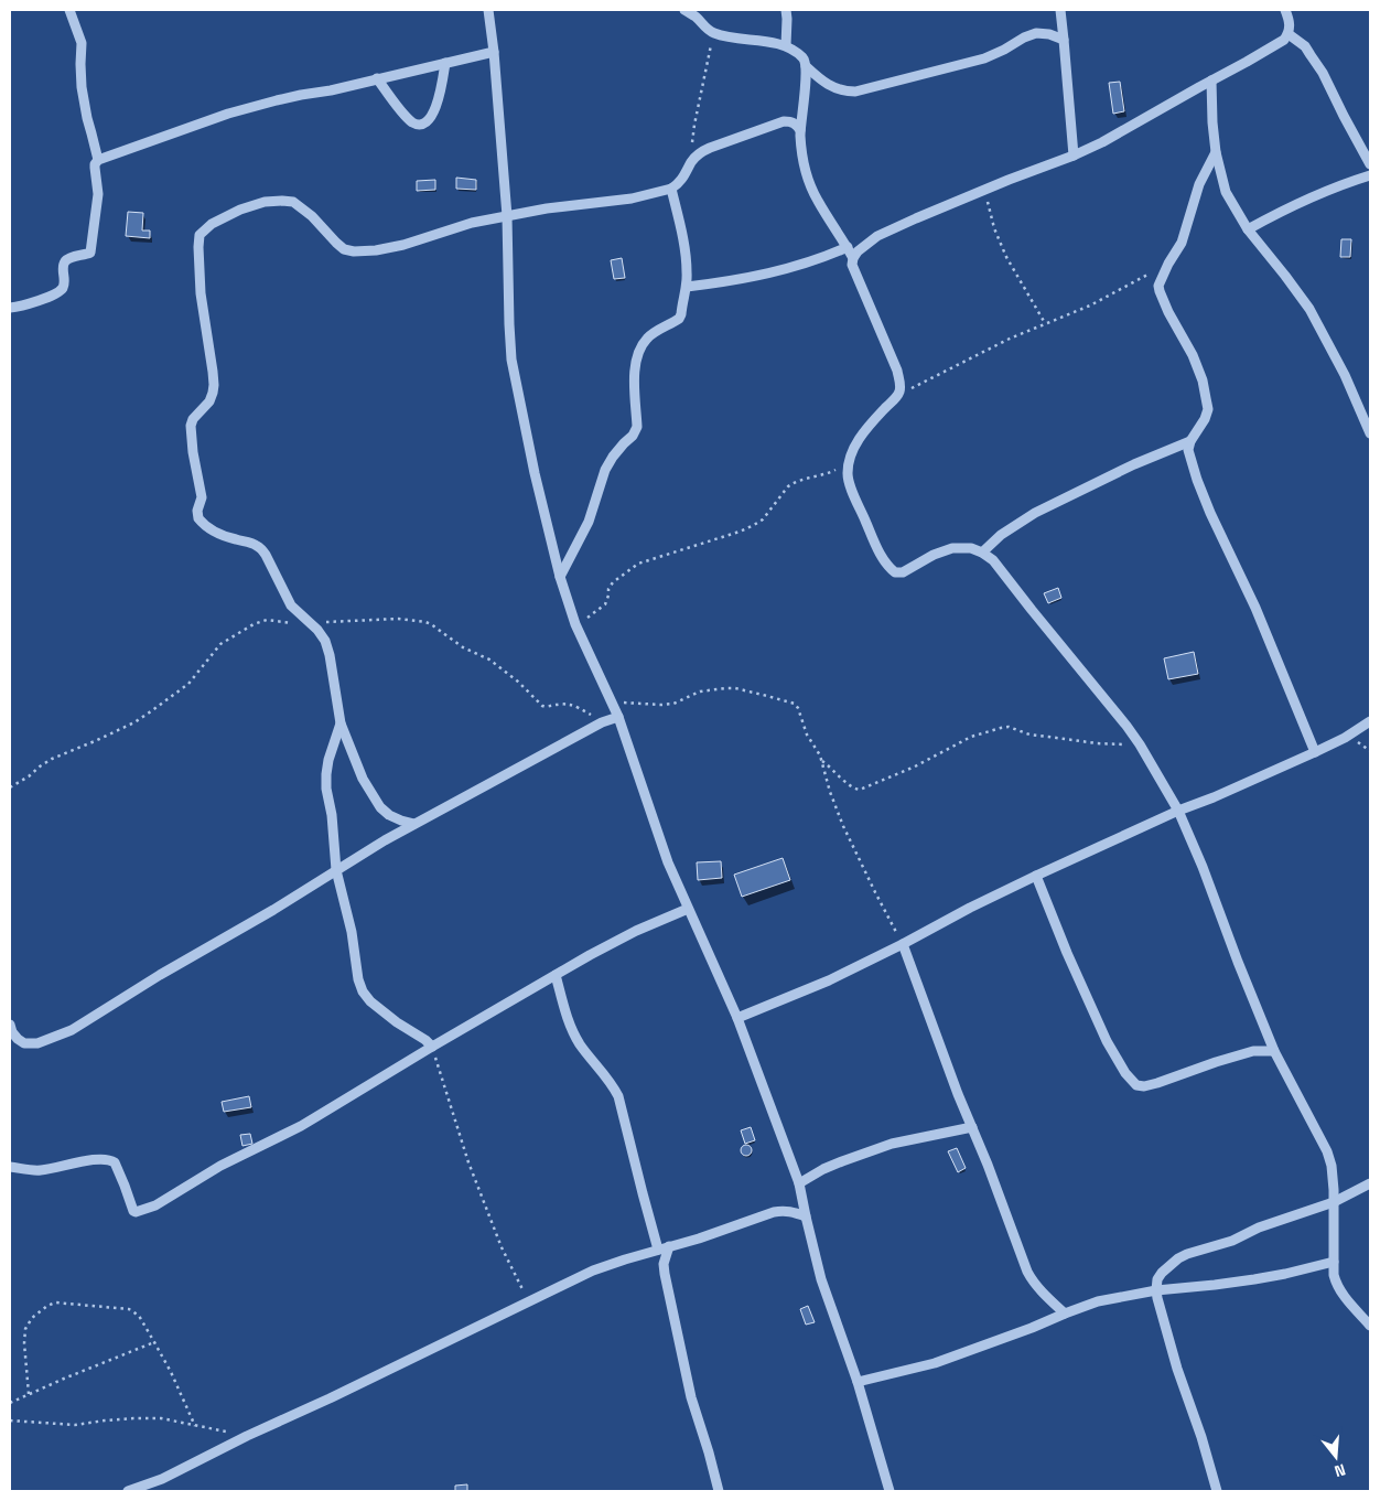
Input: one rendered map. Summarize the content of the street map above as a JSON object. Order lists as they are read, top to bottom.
{
  "north": "bottom"
}
